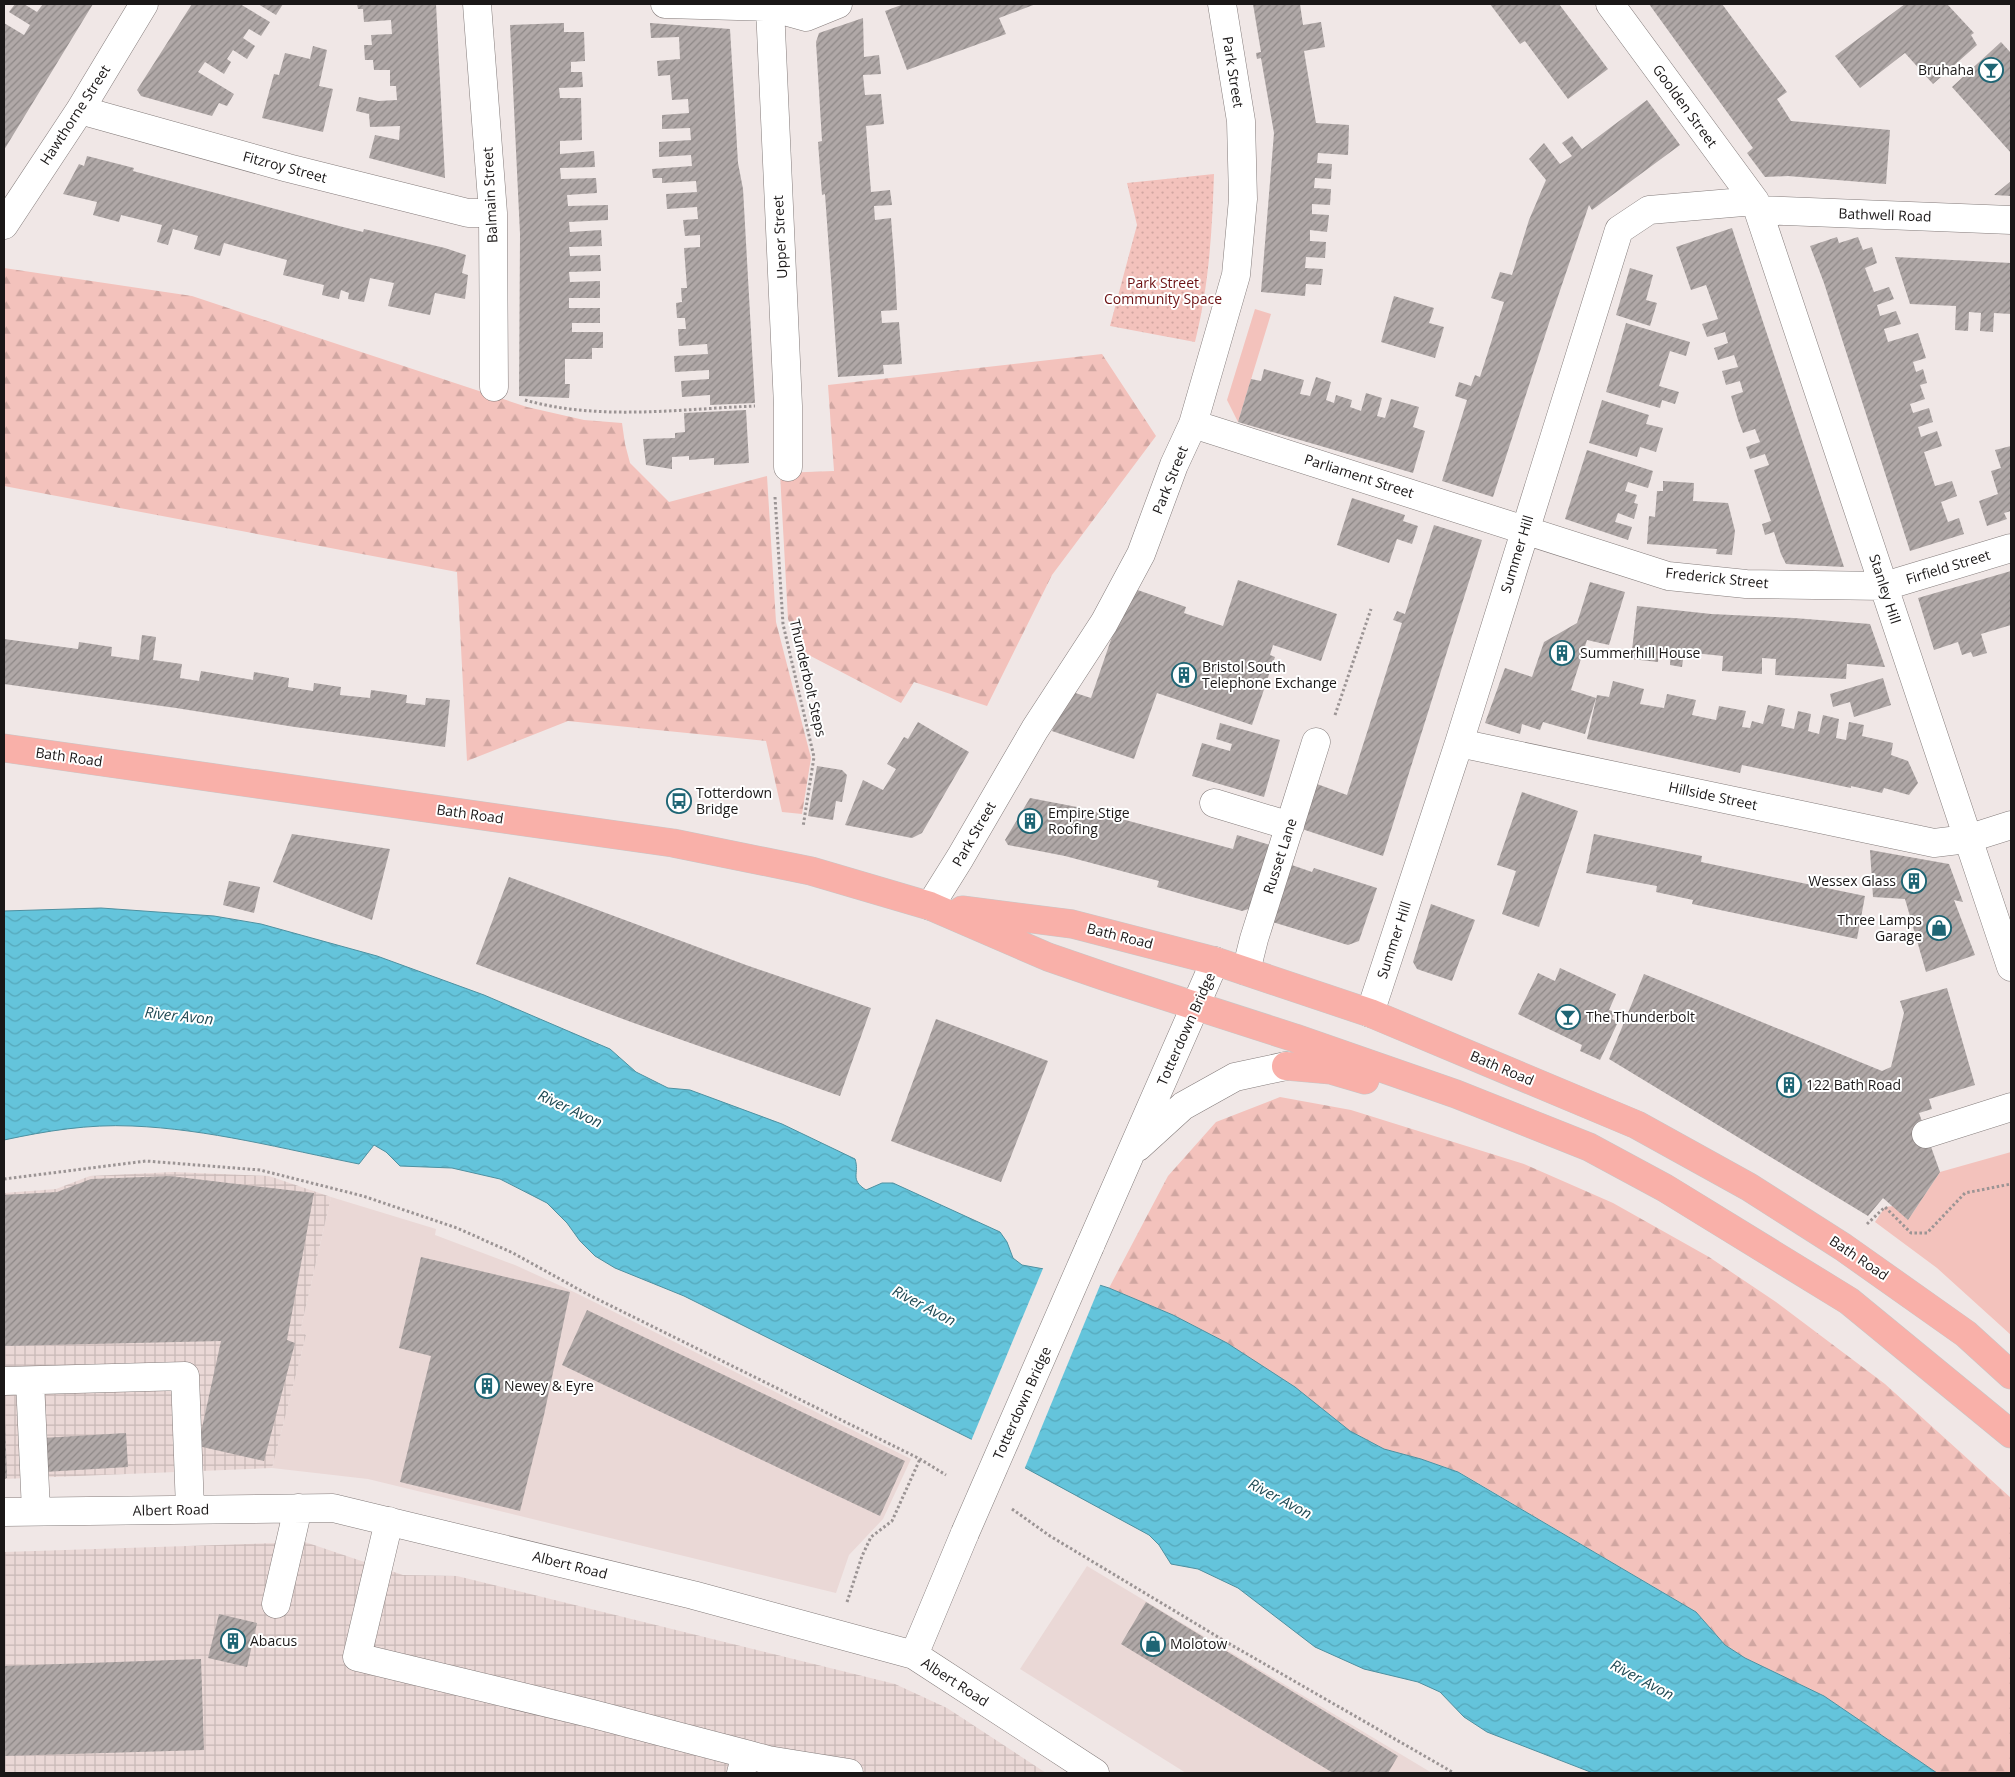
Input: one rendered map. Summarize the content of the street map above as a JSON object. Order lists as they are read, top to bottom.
{
  "streets": {
    "highway": ["Bath Road"],
    "street": [
      "Park Street",
      "Goolden Street",
      "Hawthorne Street",
      "Fitzroy Street",
      "Balmain Street",
      "Bathwell Road",
      "Upper Street",
      "Parliament Street",
      "Summer Hill",
      "Firfield Street",
      "Frederick Street",
      "Stanley Hill",
      "Hillside Street",
      "Russet Lane",
      "Totterdown Bridge",
      "Albert Road"
    ],
    "path": ["Thunderbolt Steps"]
  },
  "crossings": [
    ["Park Street", "Parliament Street"],
    ["Park Street", "Bath Road"],
    ["Goolden Street", "Bathwell Road"],
    ["Goolden Street", "Summer Hill"],
    ["Goolden Street", "Stanley Hill"],
    ["Hawthorne Street", "Fitzroy Street"],
    ["Fitzroy Street", "Balmain Street"],
    ["Bathwell Road", "Summer Hill"],
    ["Bathwell Road", "Stanley Hill"],
    ["Parliament Street", "Summer Hill"],
    ["Parliament Street", "Frederick Street"],
    ["Summer Hill", "Frederick Street"],
    ["Summer Hill", "Stanley Hill"],
    ["Summer Hill", "Bath Road"],
    ["Summer Hill", "Hillside Street"],
    ["Firfield Street", "Frederick Street"],
    ["Firfield Street", "Stanley Hill"],
    ["Frederick Street", "Stanley Hill"],
    ["Stanley Hill", "Hillside Street"],
    ["Bath Road", "Russet Lane"],
    ["Bath Road", "Totterdown Bridge"],
    ["Totterdown Bridge", "Albert Road"]
  ],
  "water": ["River Avon"],
  "parks": ["Park Street Community Space"],
  "places": {
    "bar": ["Bruhaha", "The Thunderbolt"],
    "building": [
      "Summerhill House",
      "Bristol South Telephone Exchange",
      "Empire Stige Roofing",
      "Wessex Glass",
      "122 Bath Road",
      "Newey & Eyre",
      "Abacus"
    ],
    "bus stop": ["Totterdown Bridge"],
    "shop": ["Three Lamps Garage", "Molotow"]
  }
}
